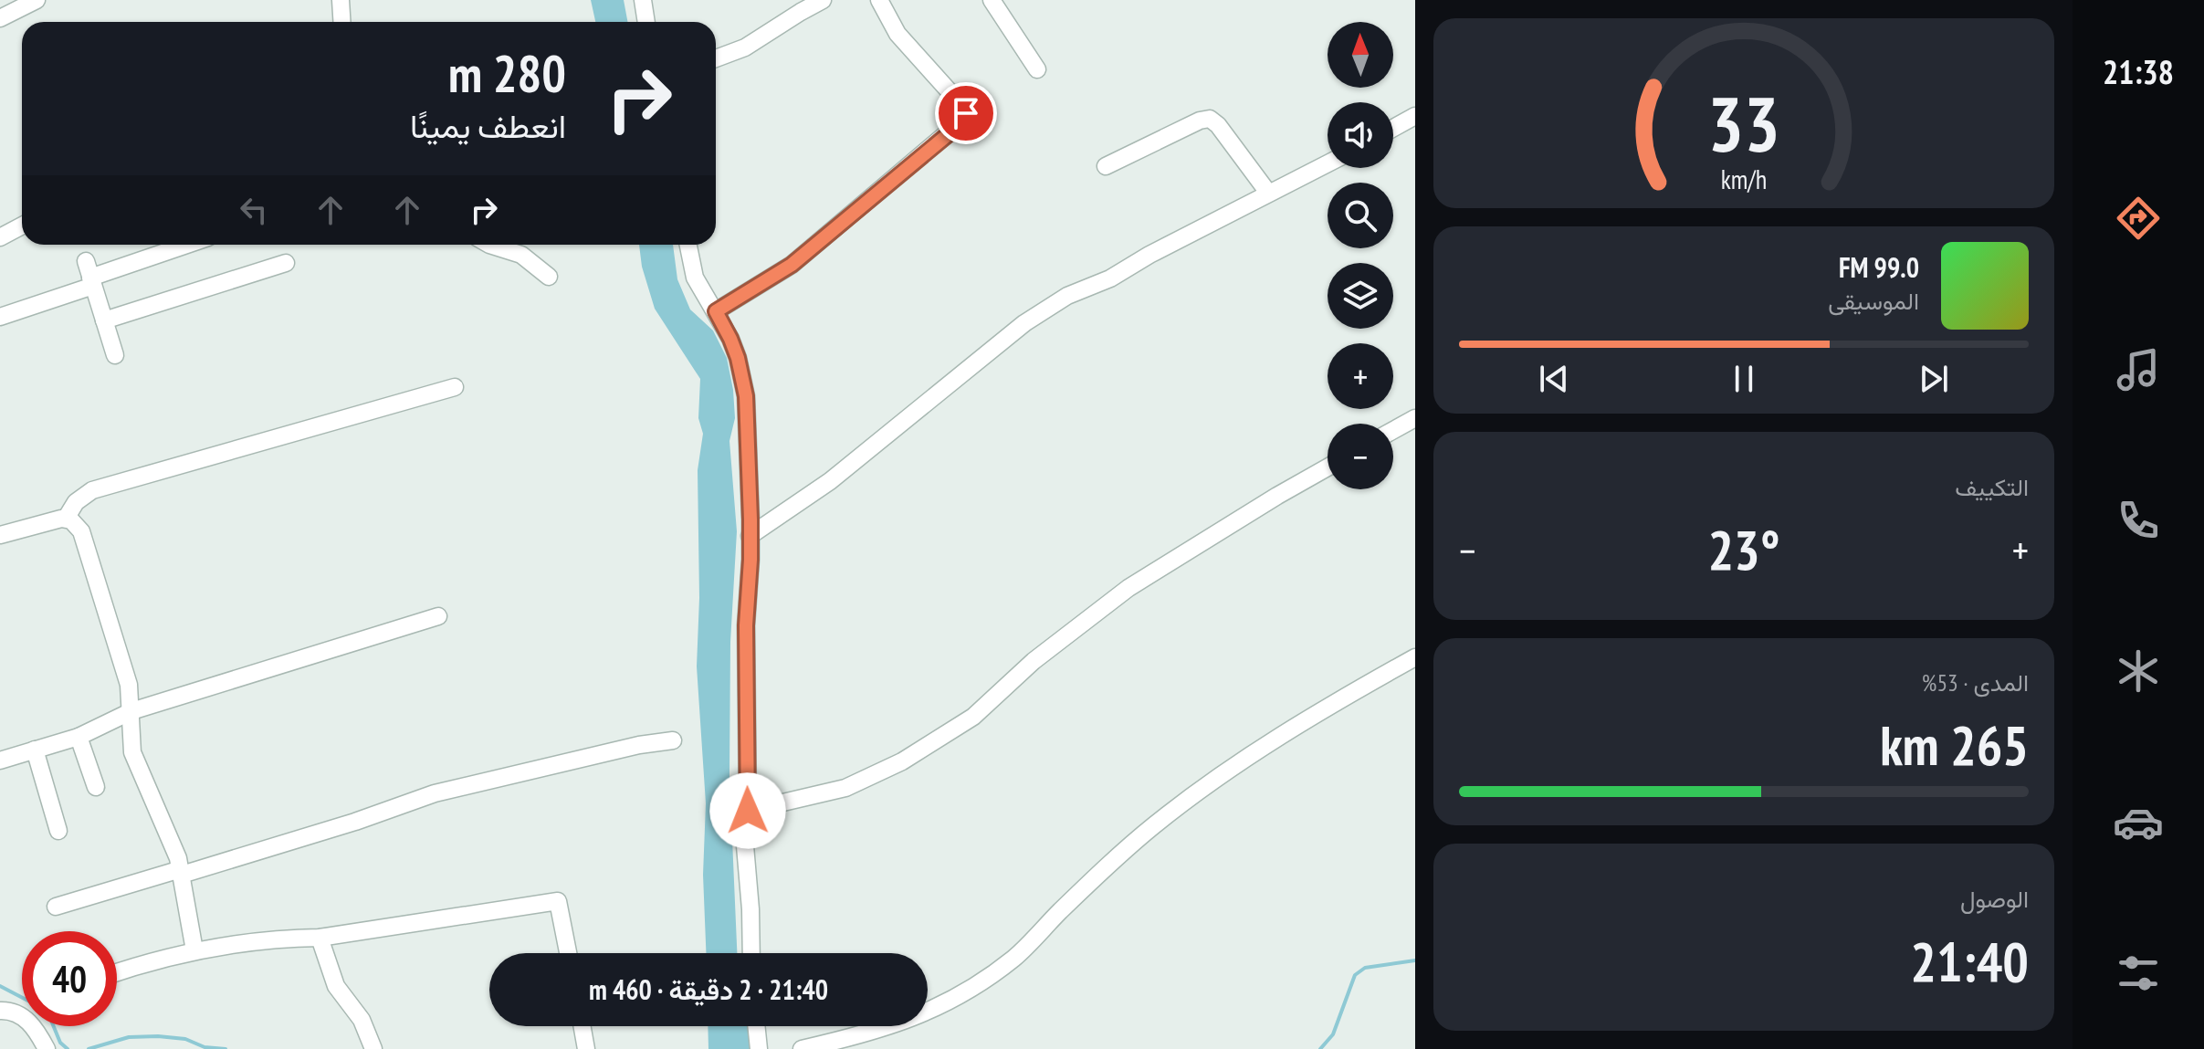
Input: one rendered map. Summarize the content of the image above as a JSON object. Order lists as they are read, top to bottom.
{
  "north": "top",
  "page": {
    "tabs": "21:38",
    "map_buttons": ["+", "−"],
    "turn": ["280 m", "انعطف يمينًا"],
    "song": ["99.0 FM", "الموسيقى"],
    "tile": [
      "التكييف",
      ["المدى · 53%", "265 km"],
      ["الوصول", "21:40"]
    ],
    "heat": ["−", "23°", "+"],
    "limit": "40",
    "trip": "21:40 · 2 دقيقة · 460 m",
    "gauge": ["33", "km/h"]
  }
}
